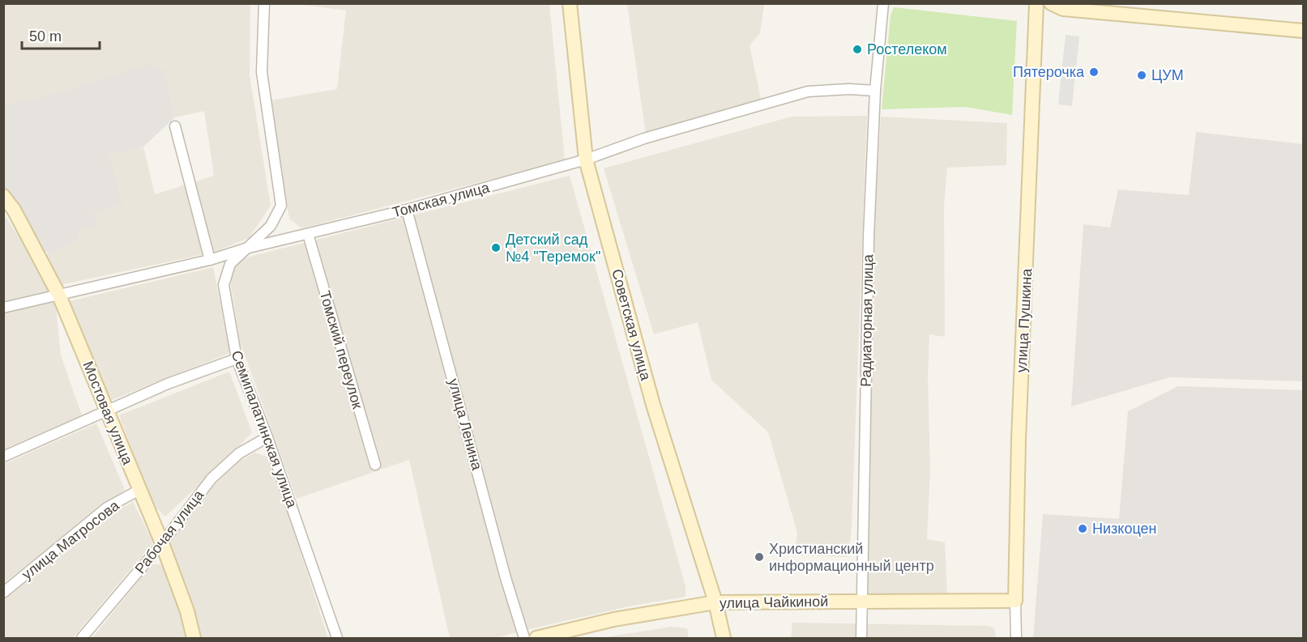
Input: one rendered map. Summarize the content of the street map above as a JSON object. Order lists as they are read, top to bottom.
{
  "streets": {
    "street": [
      "Томская улица",
      "Радиаторная улица",
      "улица Пушкина",
      "Советская улица",
      "Томский переулок",
      "Мостовая улица",
      "улица Ленина",
      "Семипалатинская улица",
      "Рабочая улица",
      "улица Матросова",
      "улица Чайкиной"
    ]
  },
  "crossings": [
    ["Томская улица", "Радиаторная улица"],
    ["Томская улица", "Советская улица"],
    ["Томская улица", "Томский переулок"],
    ["Томская улица", "Мостовая улица"],
    ["Томская улица", "улица Ленина"],
    ["Томская улица", "Семипалатинская улица"],
    ["Радиаторная улица", "улица Чайкиной"],
    ["улица Пушкина", "улица Чайкиной"],
    ["Советская улица", "улица Чайкиной"],
    ["Мостовая улица", "Рабочая улица"],
    ["Мостовая улица", "улица Матросова"],
    ["Семипалатинская улица", "Рабочая улица"]
  ],
  "places": [
    "Ростелеком",
    "Пятерочка",
    "ЦУМ",
    "Детский сад №4 \"Теремок\"",
    "Низкоцен",
    "Христианский информационный центр"
  ],
  "scale_bar": "50 m"
}
